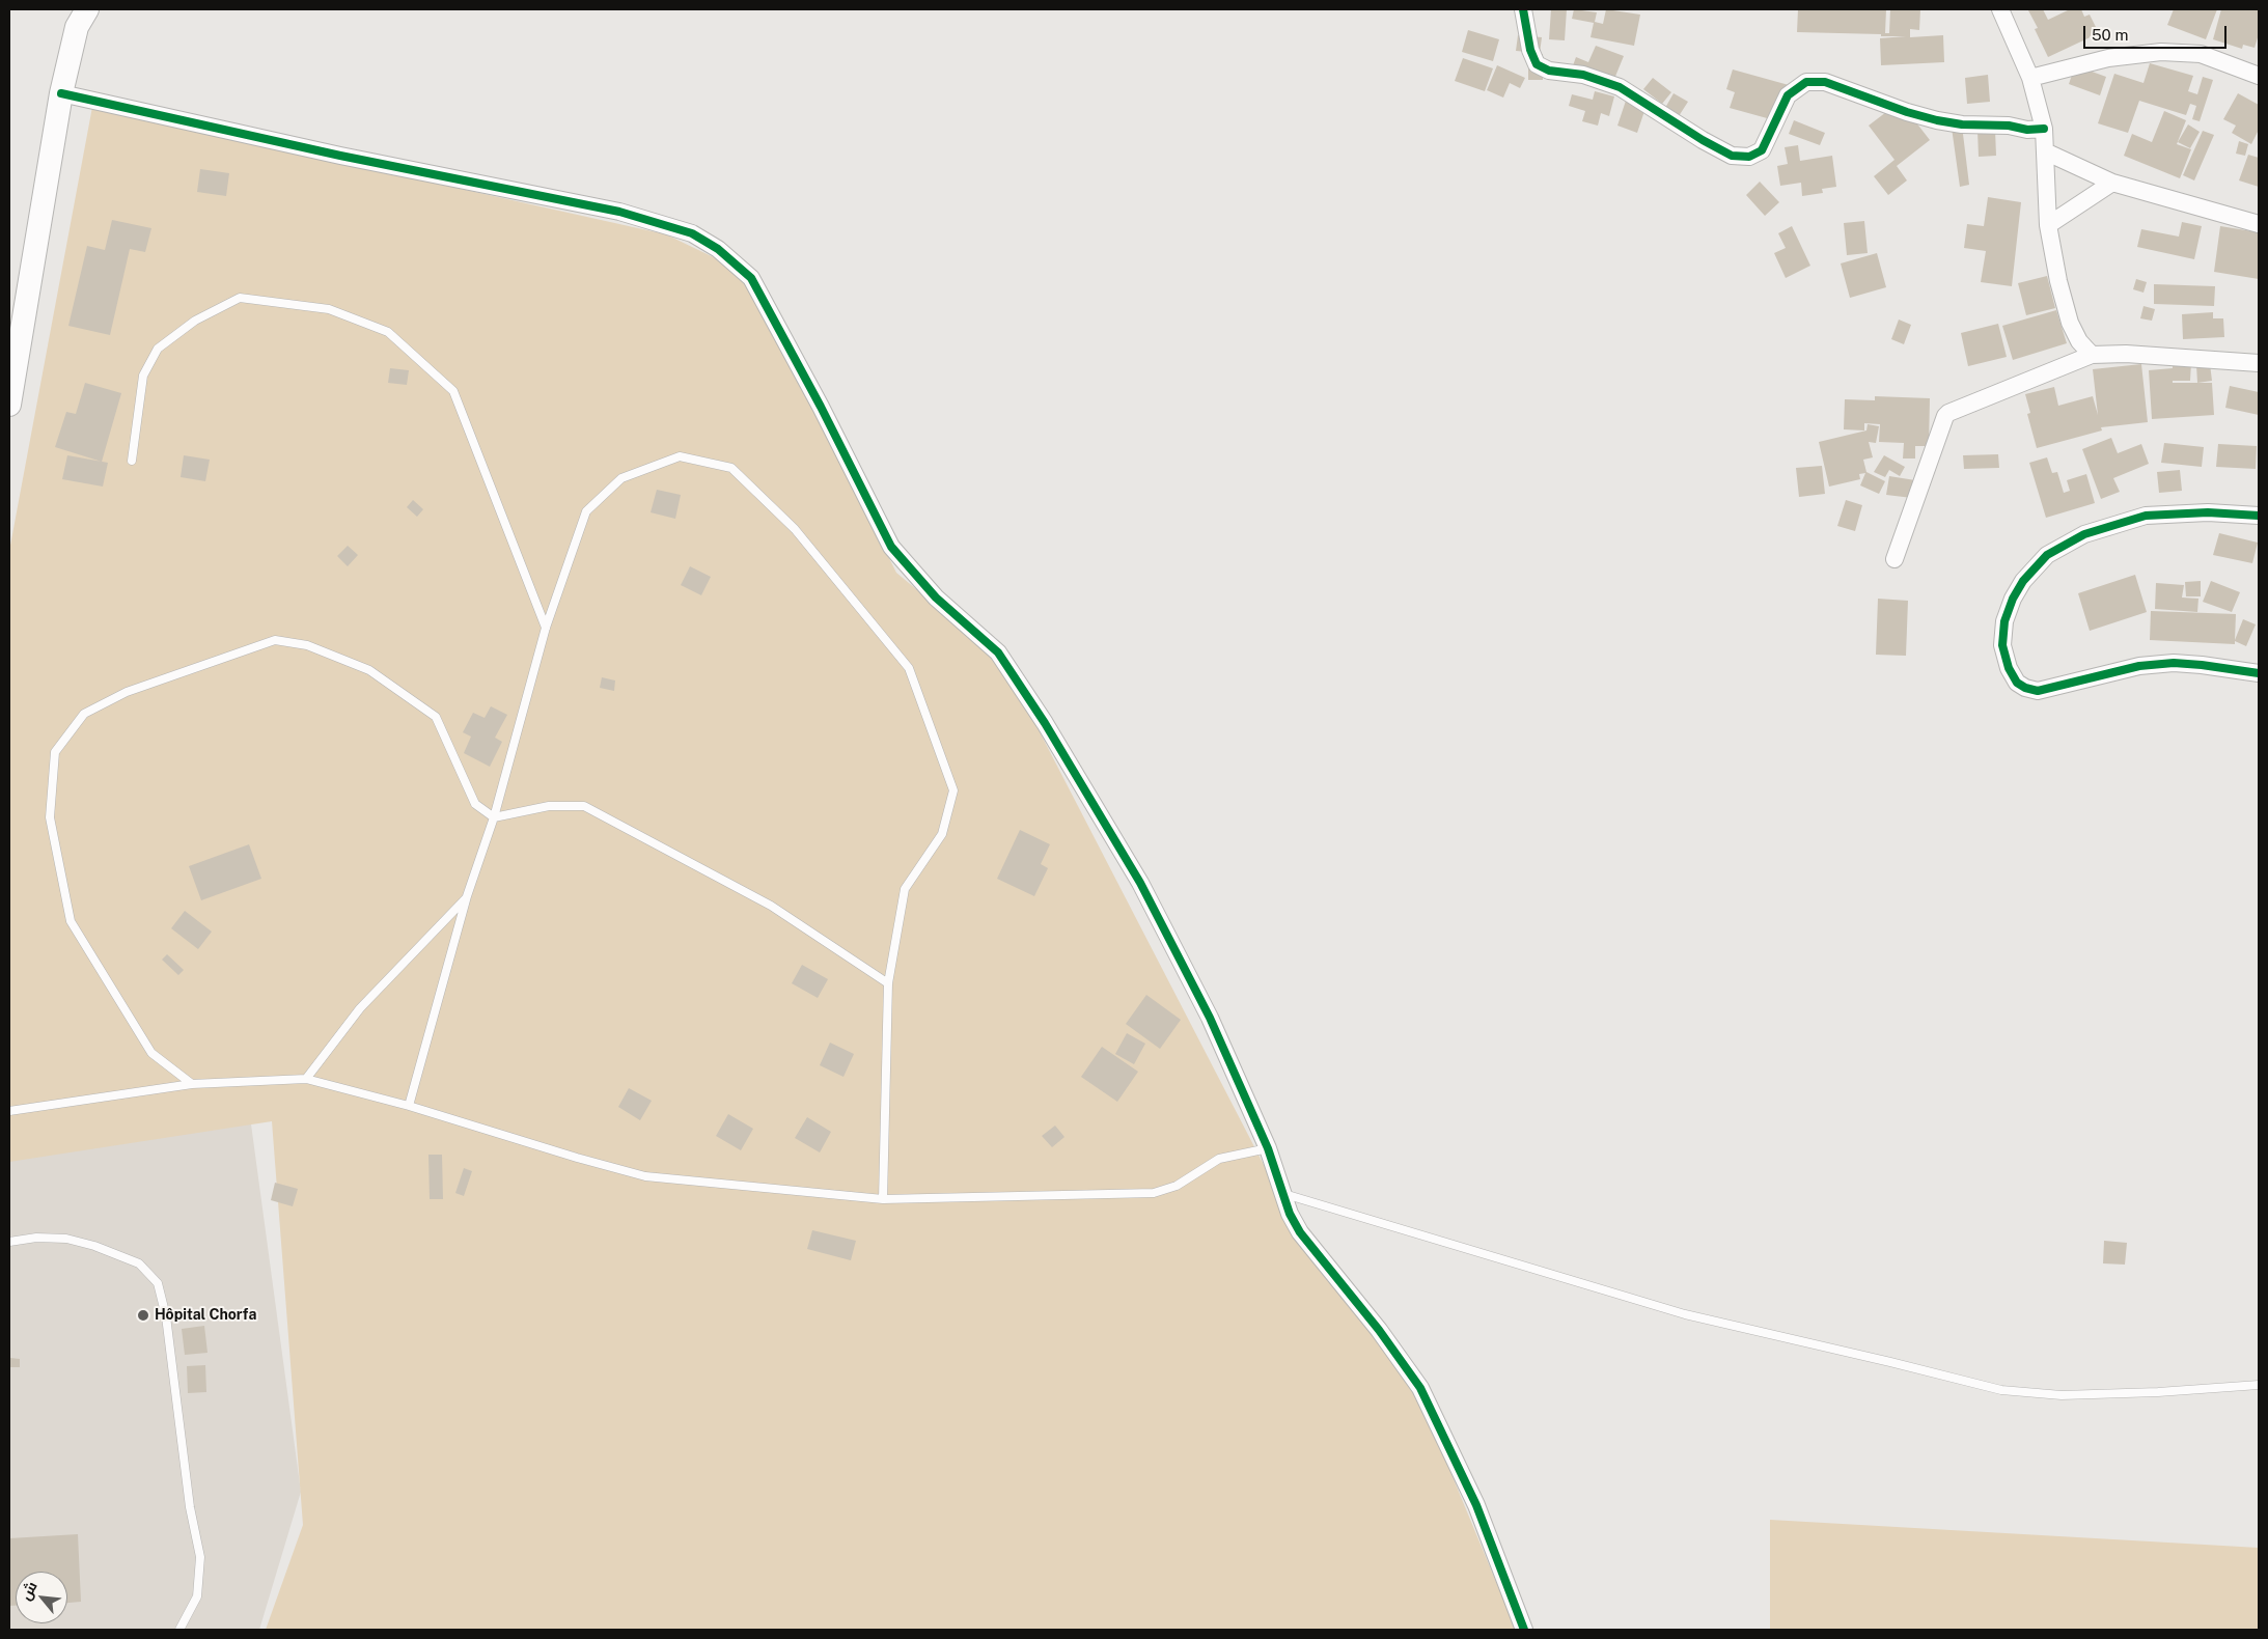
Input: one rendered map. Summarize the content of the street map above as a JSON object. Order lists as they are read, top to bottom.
{
  "places": ["Hôpital Chorfa"],
  "scale_bar": "50 m",
  "north": "top left"
}
